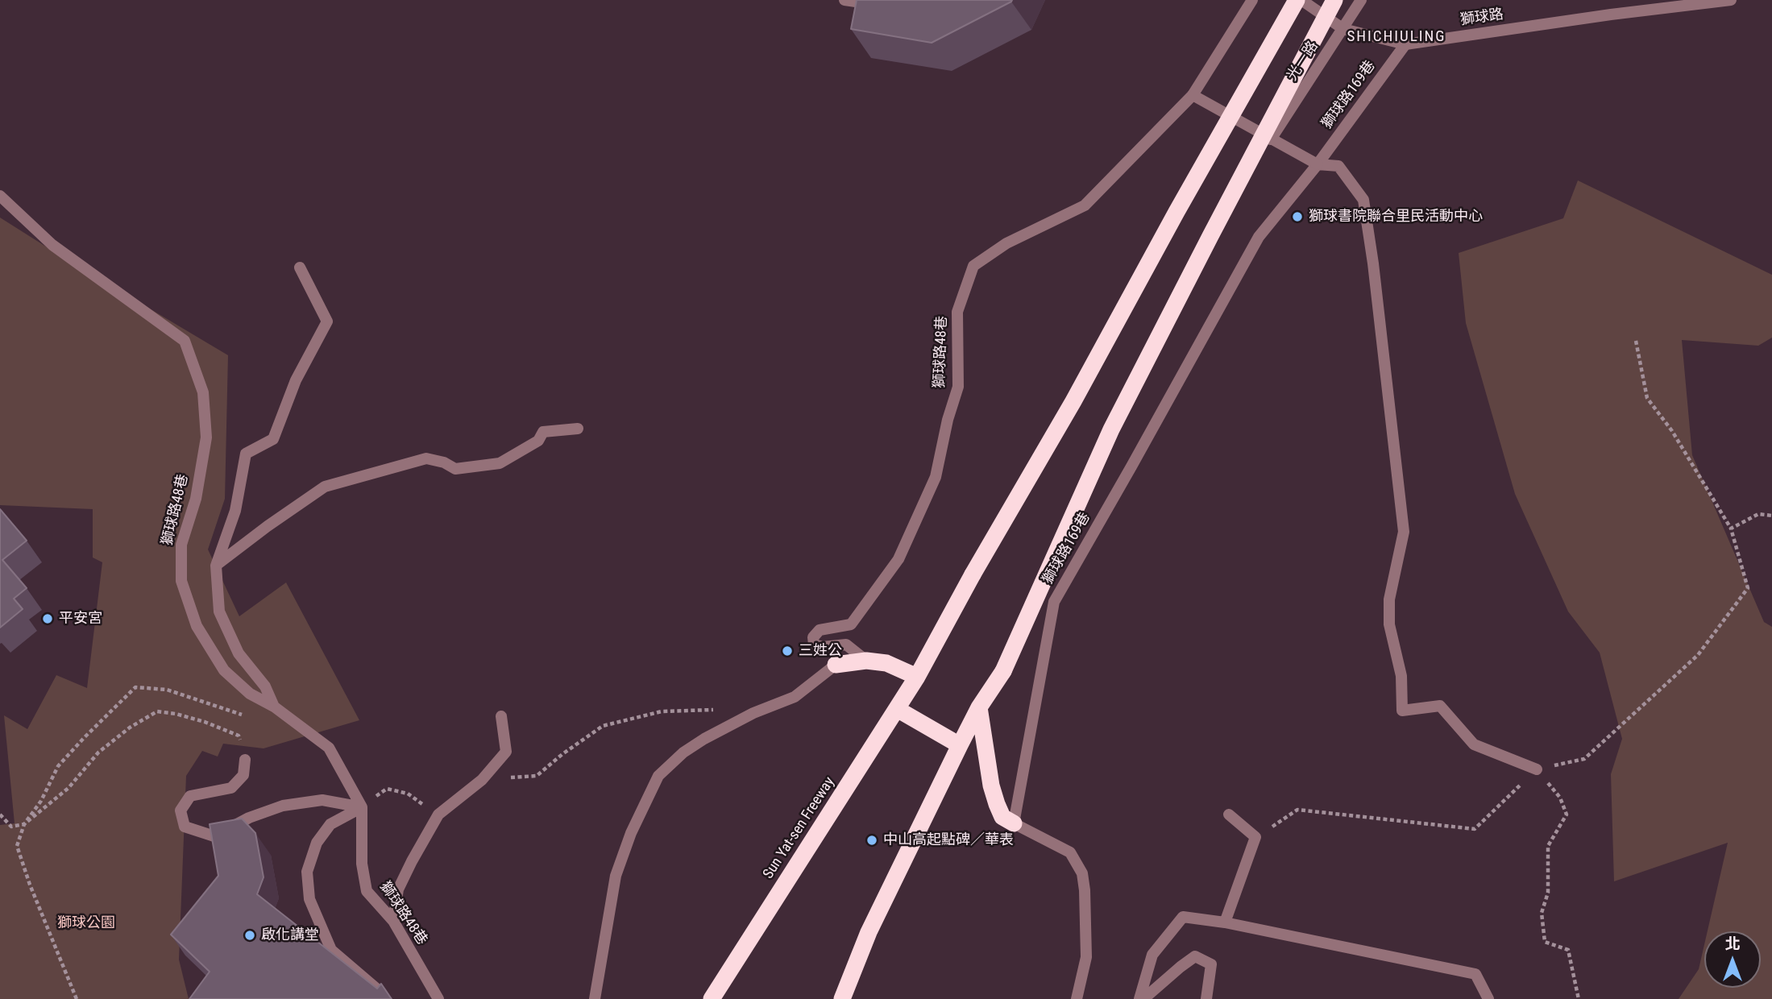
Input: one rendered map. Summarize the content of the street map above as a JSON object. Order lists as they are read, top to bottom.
{
  "streets": {
    "highway": ["Sun Yat-sen Freeway"],
    "street": [
      "獅球路",
      "光一路",
      "獅球路169巷",
      "獅球路48巷"
    ]
  },
  "crossings": [
    ["獅球路", "獅球路169巷"]
  ],
  "districts": ["SHICHIULING"],
  "parks": ["獅球公園"],
  "places": [
    "獅球書院聯合里民活動中心",
    "平安宮",
    "三姓公",
    "中山高起點碑／華表",
    "啟化講堂"
  ],
  "north": "top"
}
